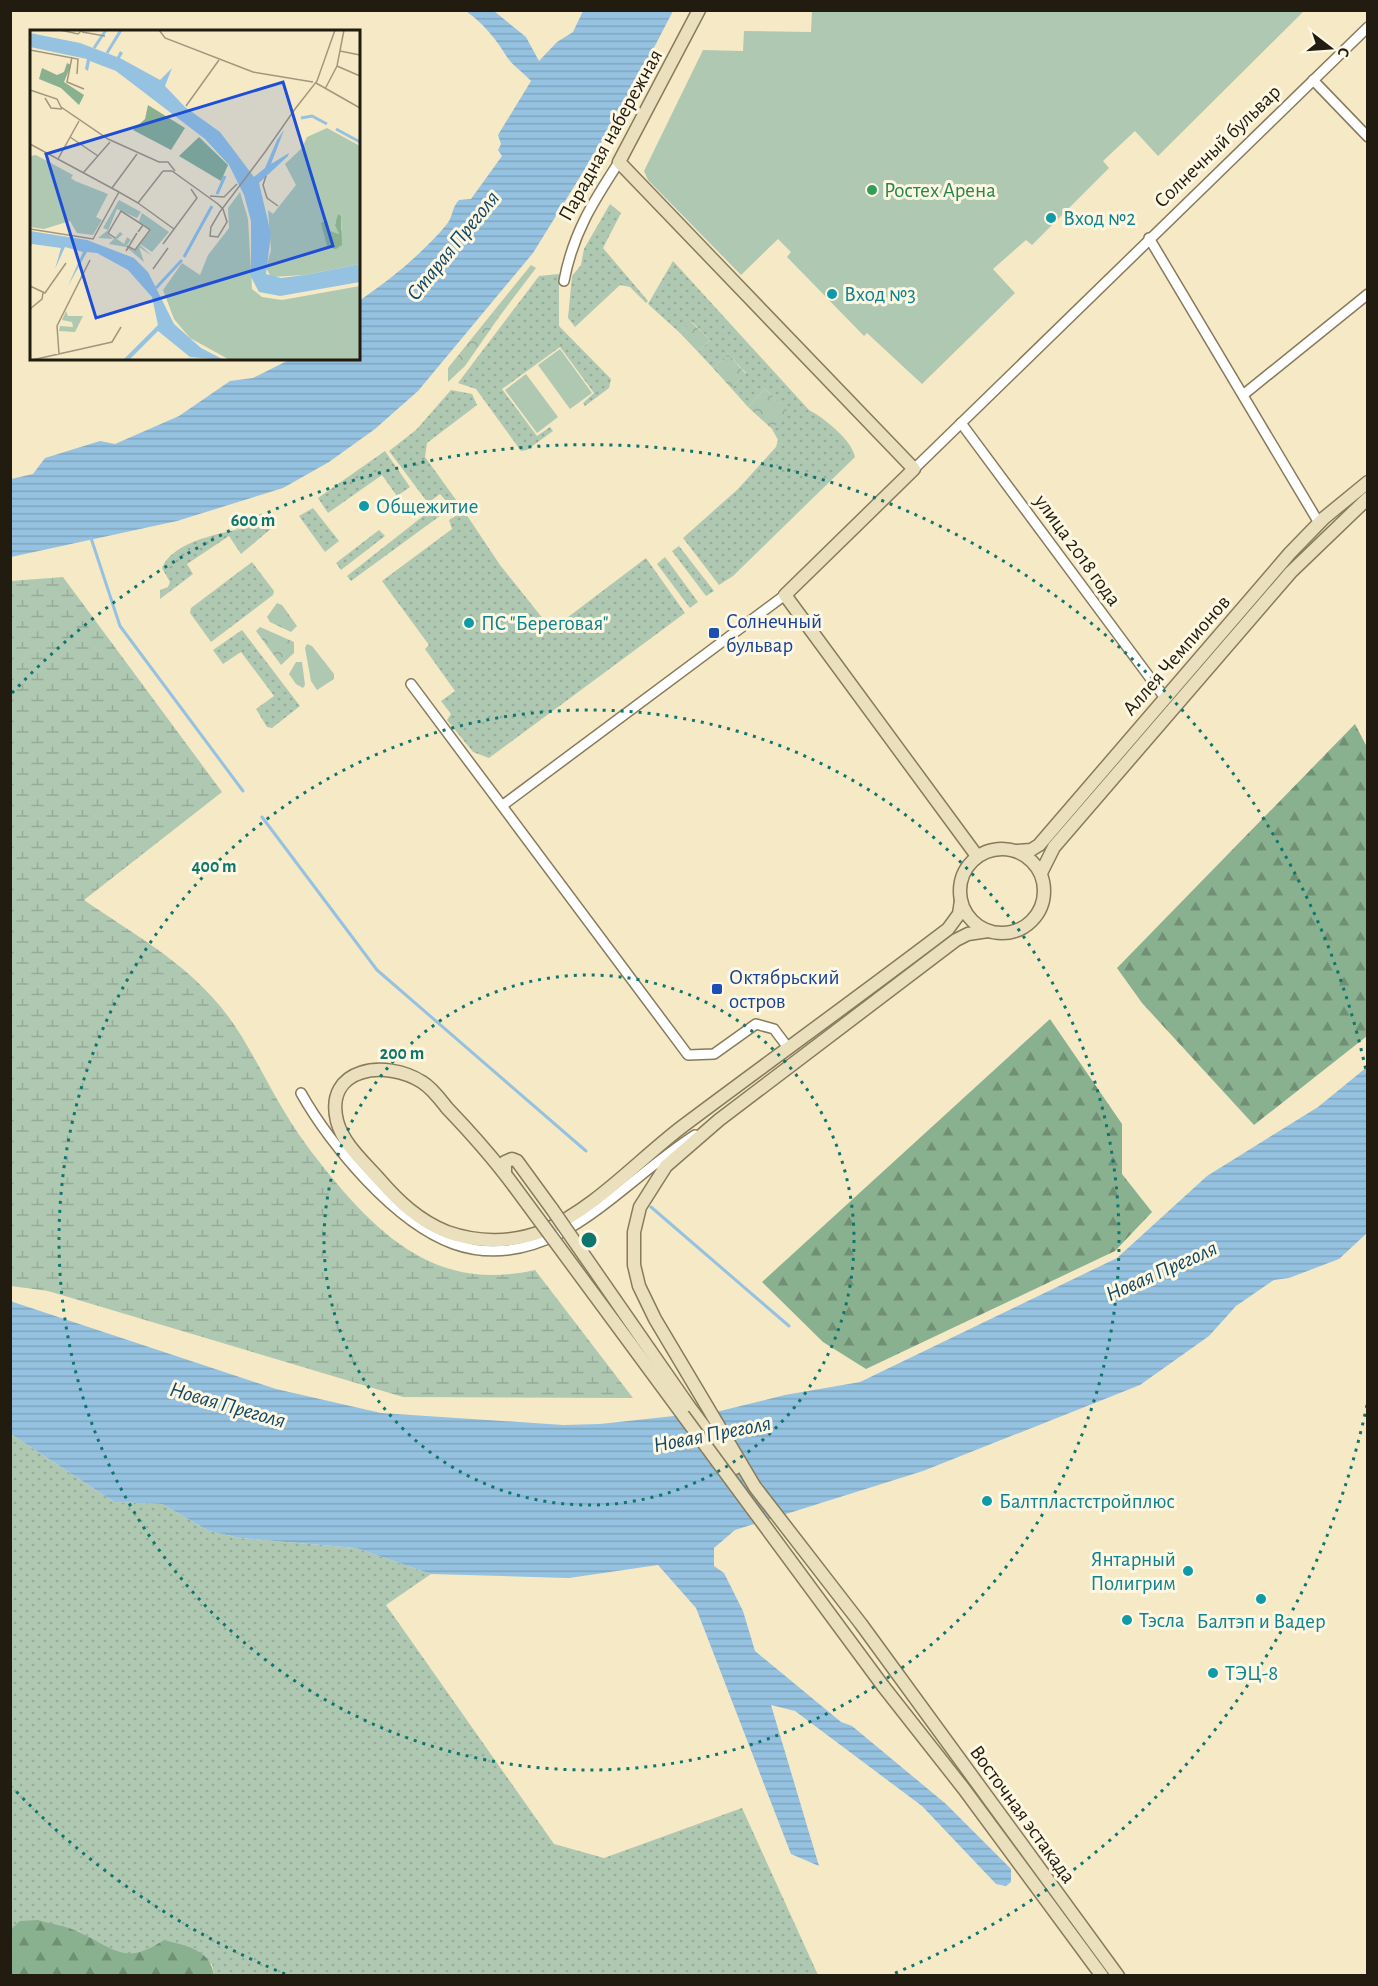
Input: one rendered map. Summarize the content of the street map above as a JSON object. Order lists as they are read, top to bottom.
{
  "streets": {
    "main road": [
      "Парадная набережная",
      "Солнечный бульвар",
      "Аллея Чемпионов",
      "Восточная эстакада"
    ],
    "street": ["улица 2018 года"]
  },
  "crossings": [
    ["Солнечный бульвар", "улица 2018 года"],
    ["улица 2018 года", "Аллея Чемпионов"],
    ["Аллея Чемпионов", "Восточная эстакада"]
  ],
  "water": ["Старая Преголя", "Новая Преголя"],
  "places": {
    "other": [
      "Ростех Арена",
      "Вход №2",
      "Вход №3",
      "Общежитие",
      "ПС \"Береговая\"",
      "Балтпластстройплюс",
      "Янтарный Полигрим",
      "Балтэп и Вадер",
      "Тэсла",
      "ТЭЦ-8"
    ],
    "transit": ["Солнечный бульвар", "Октябрьский остров"]
  },
  "north": "right",
  "rings": ["600 m", "400 m", "200 m"]
}
